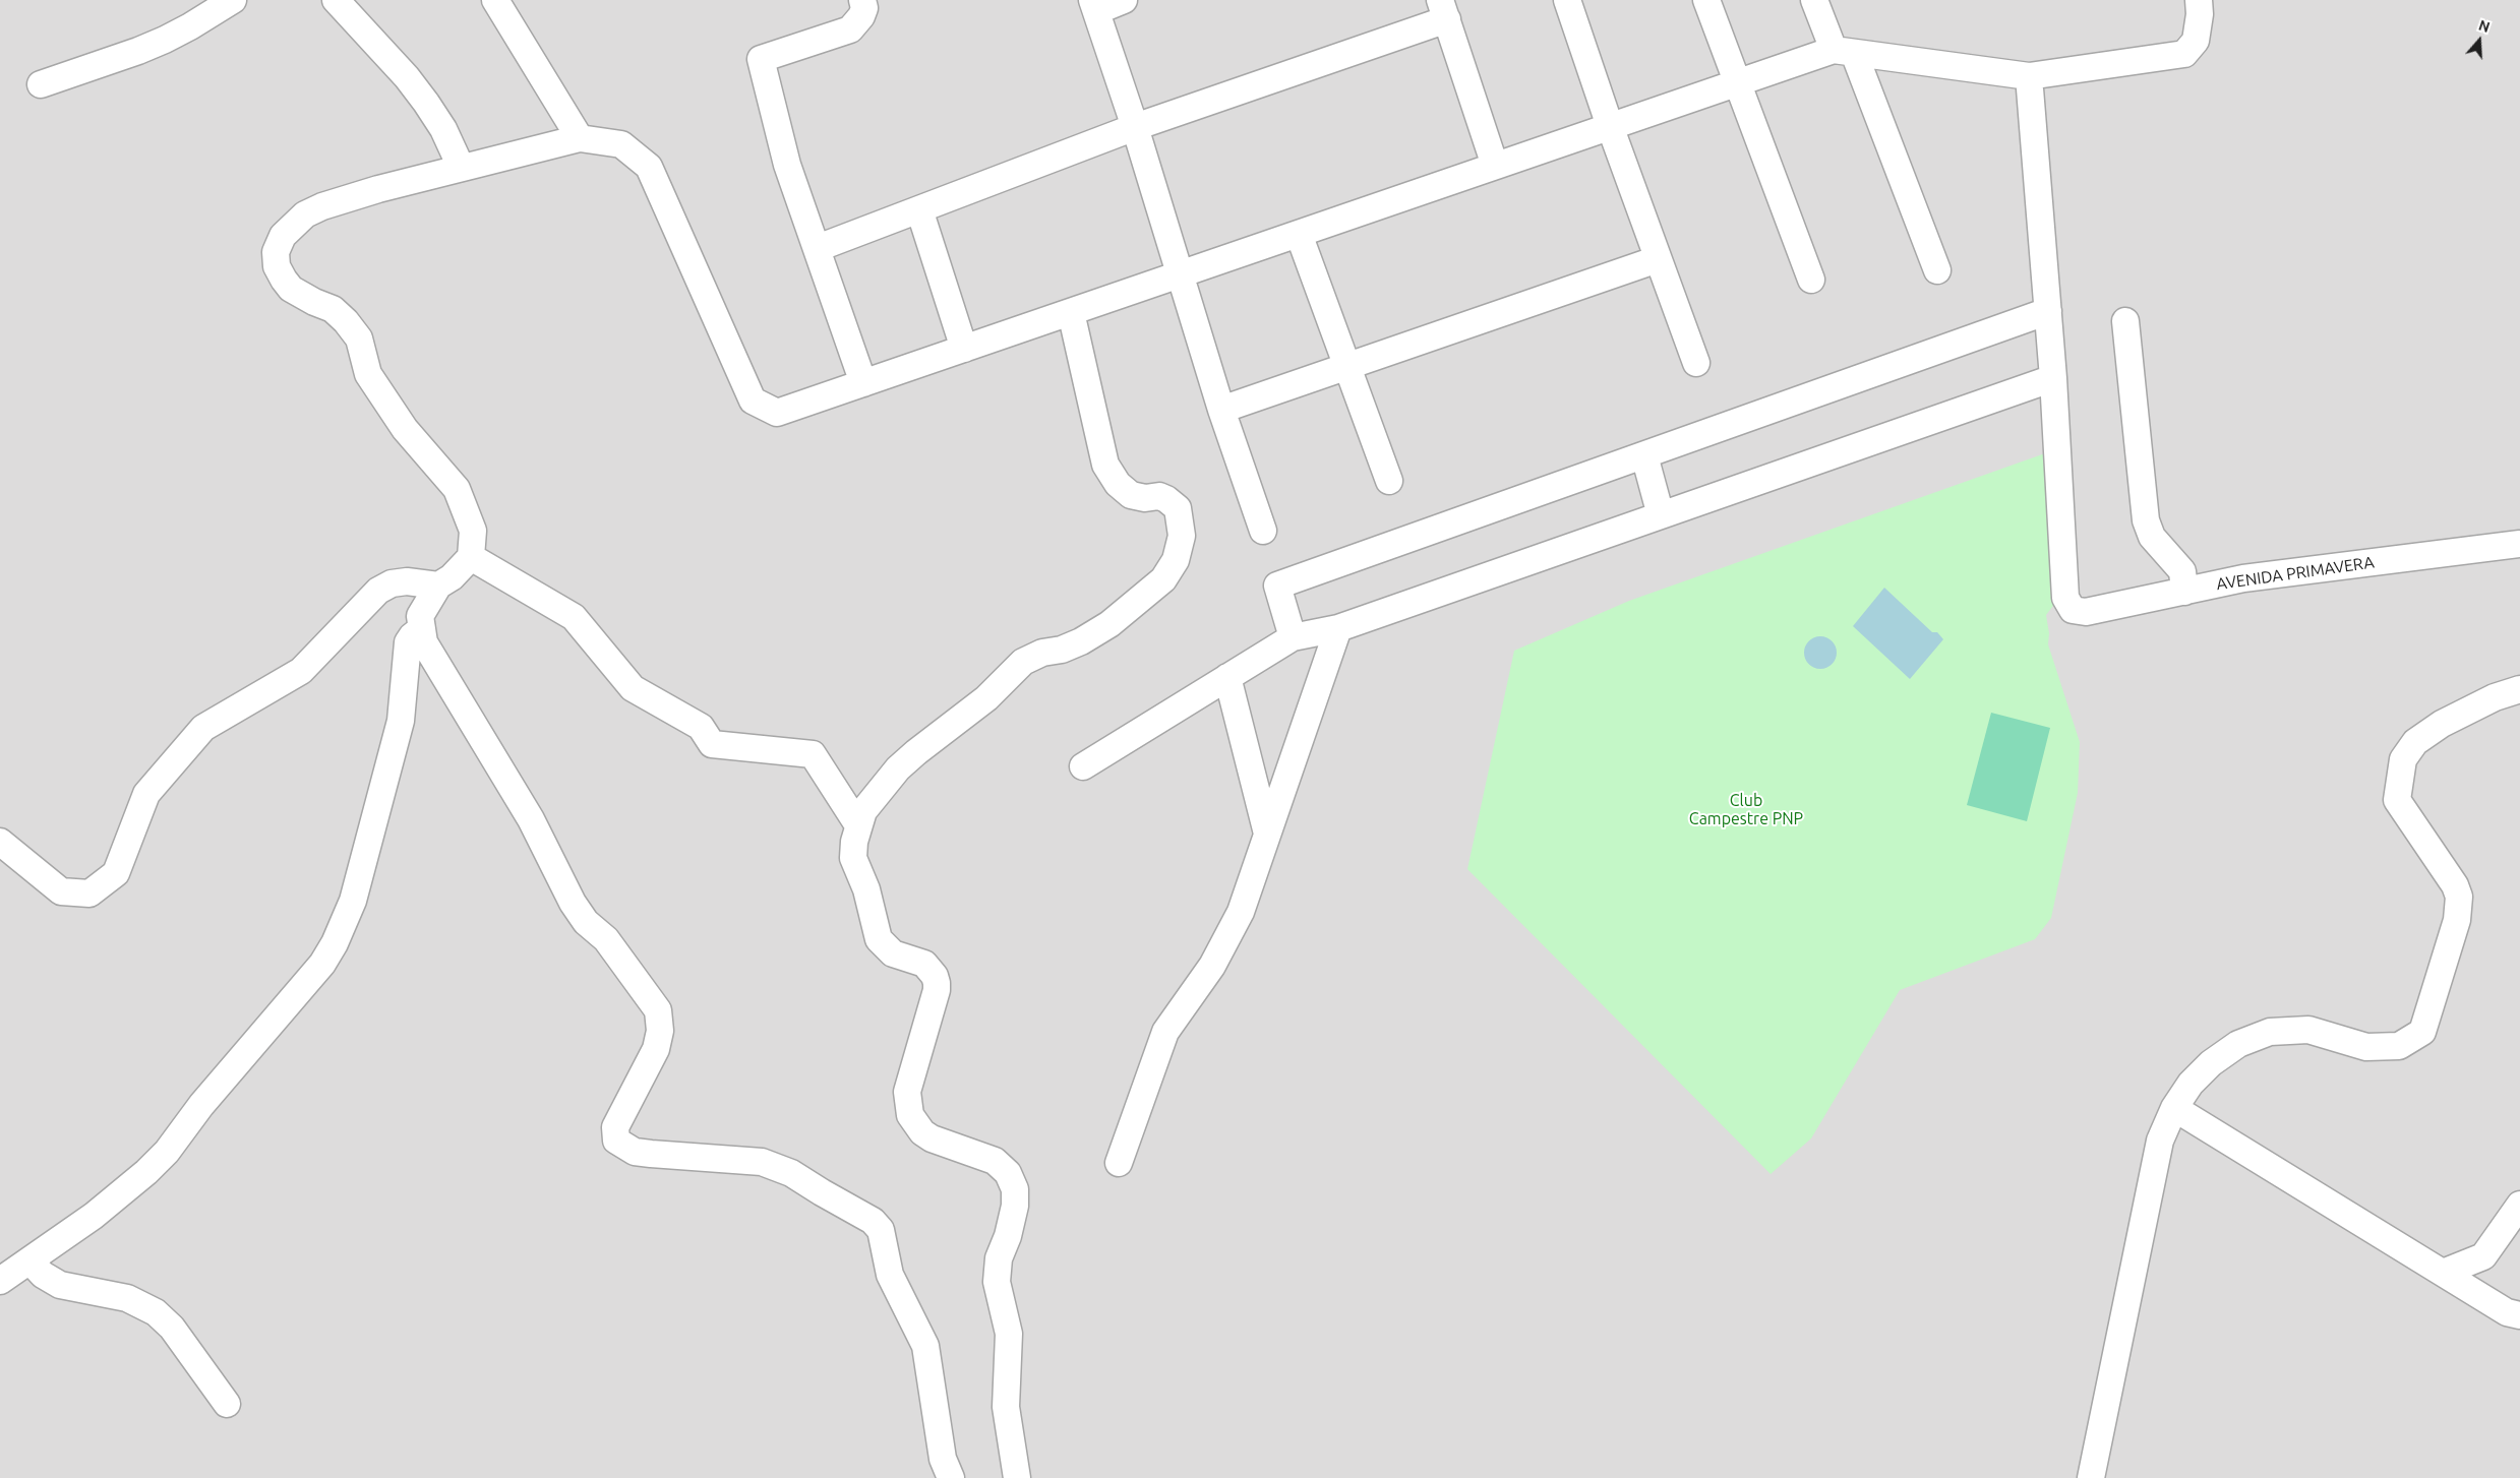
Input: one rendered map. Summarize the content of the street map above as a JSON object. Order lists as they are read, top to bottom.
{
  "streets": {
    "street": ["AVENIDA PRIMAVERA"]
  },
  "parks": ["Club Campestre PNP"],
  "north": "top"
}
